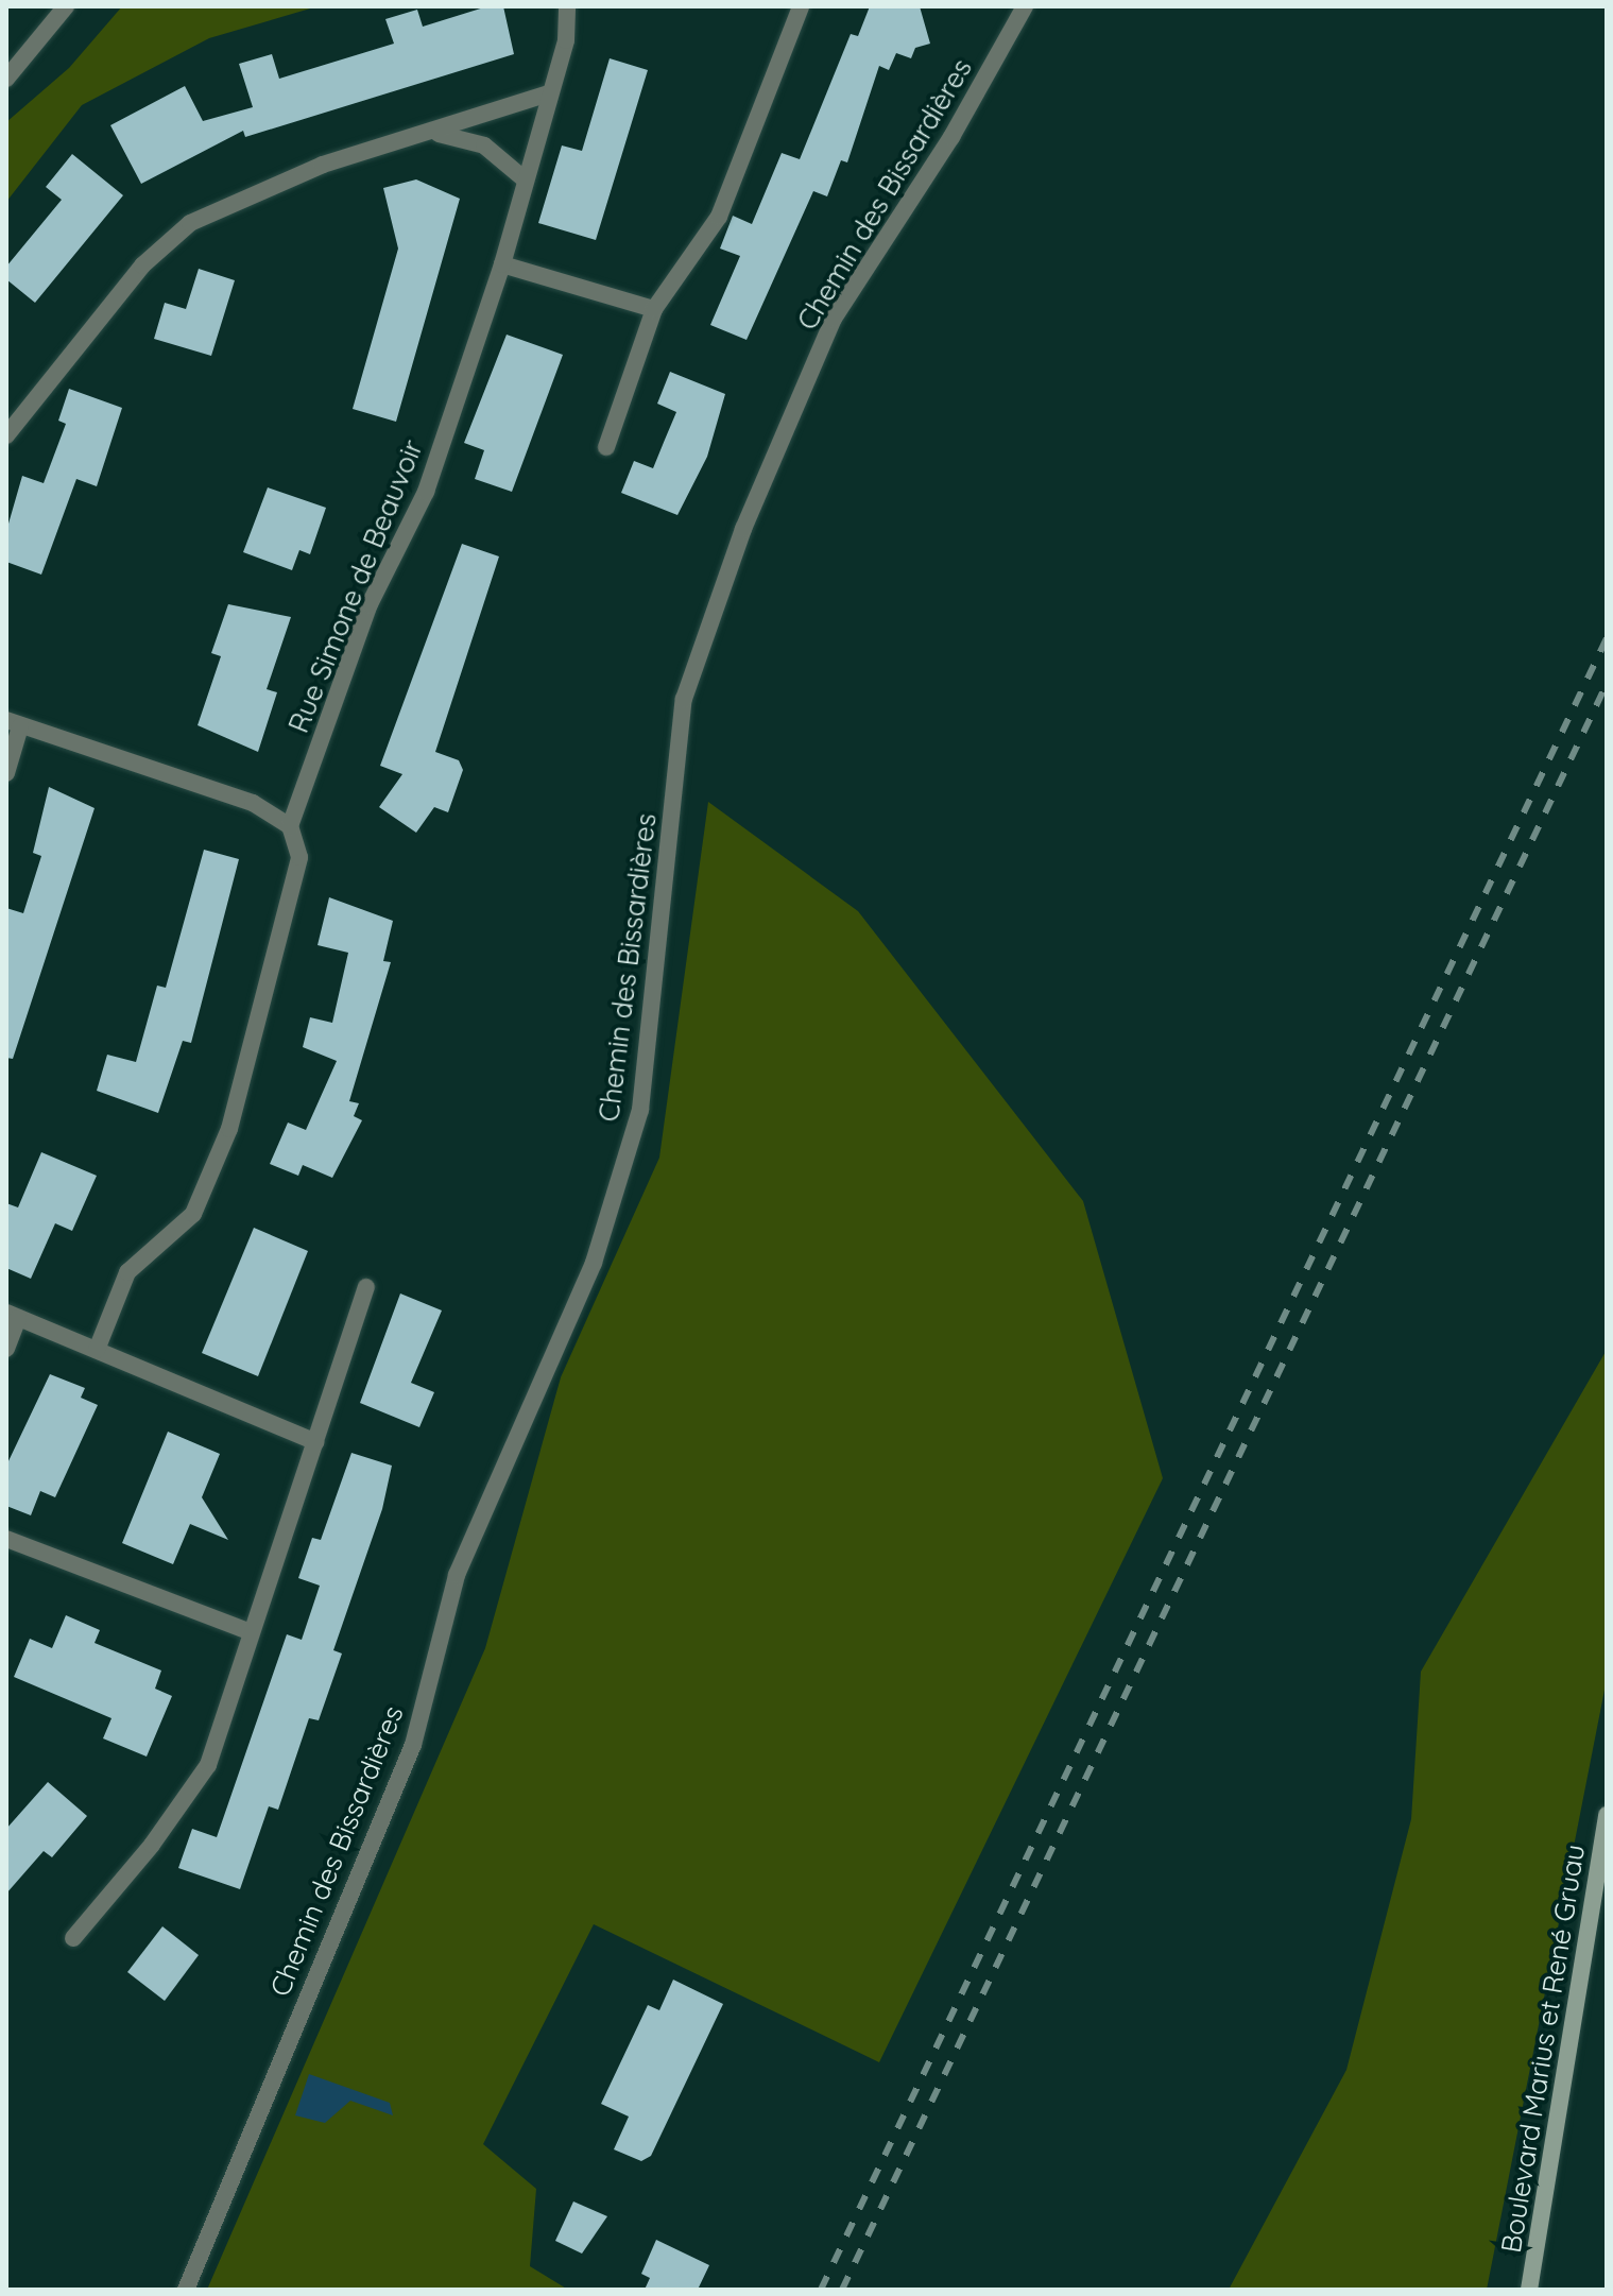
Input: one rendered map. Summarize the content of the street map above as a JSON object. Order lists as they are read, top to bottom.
{
  "streets": {
    "main road": ["Boulevard Marius et René Gruau"],
    "street": ["Chemin des Bissardières", "Rue Simone de Beauvoir"]
  }
}
